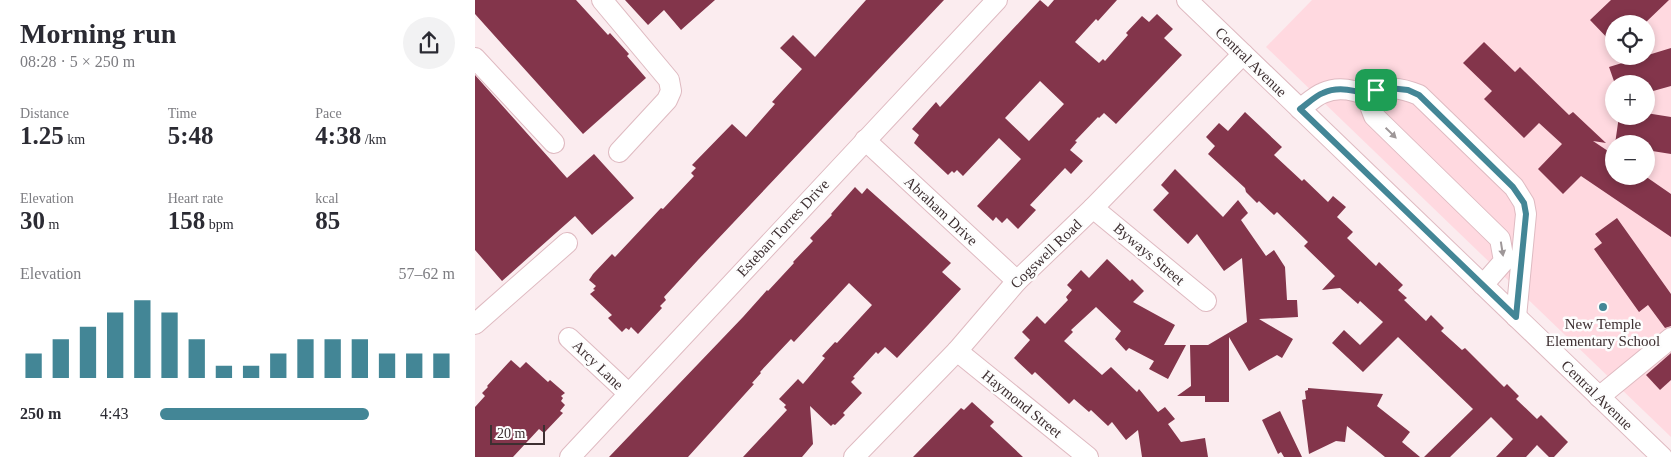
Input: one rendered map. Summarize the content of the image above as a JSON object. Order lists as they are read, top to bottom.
{
  "streets": {
    "street": [
      "Central Avenue",
      "Abraham Drive",
      "Esteban Torres Drive",
      "Cogswell Road",
      "Byways Street",
      "Arcy Lane",
      "Haymond Street"
    ]
  },
  "crossings": [
    ["Central Avenue", "Cogswell Road"],
    ["Abraham Drive", "Esteban Torres Drive"],
    ["Abraham Drive", "Cogswell Road"],
    ["Esteban Torres Drive", "Arcy Lane"],
    ["Cogswell Road", "Byways Street"],
    ["Cogswell Road", "Haymond Street"]
  ],
  "places": ["New Temple Elementary School"],
  "scale_bar": "20 m",
  "page": {
    "heading": ["Morning run", "08:28 · 5 × 250 m"],
    "map_buttons": ["+", "−"],
    "stats": [
      ["Distance", "1.25 km"],
      ["Time", "5:48"],
      ["Pace", "4:38 /km"],
      ["Elevation", "30 m"],
      ["Heart rate", "158 bpm"],
      ["kcal", "85"]
    ],
    "chart": ["Elevation", "57–62 m"],
    "list": [
      {
        "name": "250 m",
        "note": "4:43"
      }
    ],
    "scale": "20 m"
  }
}
